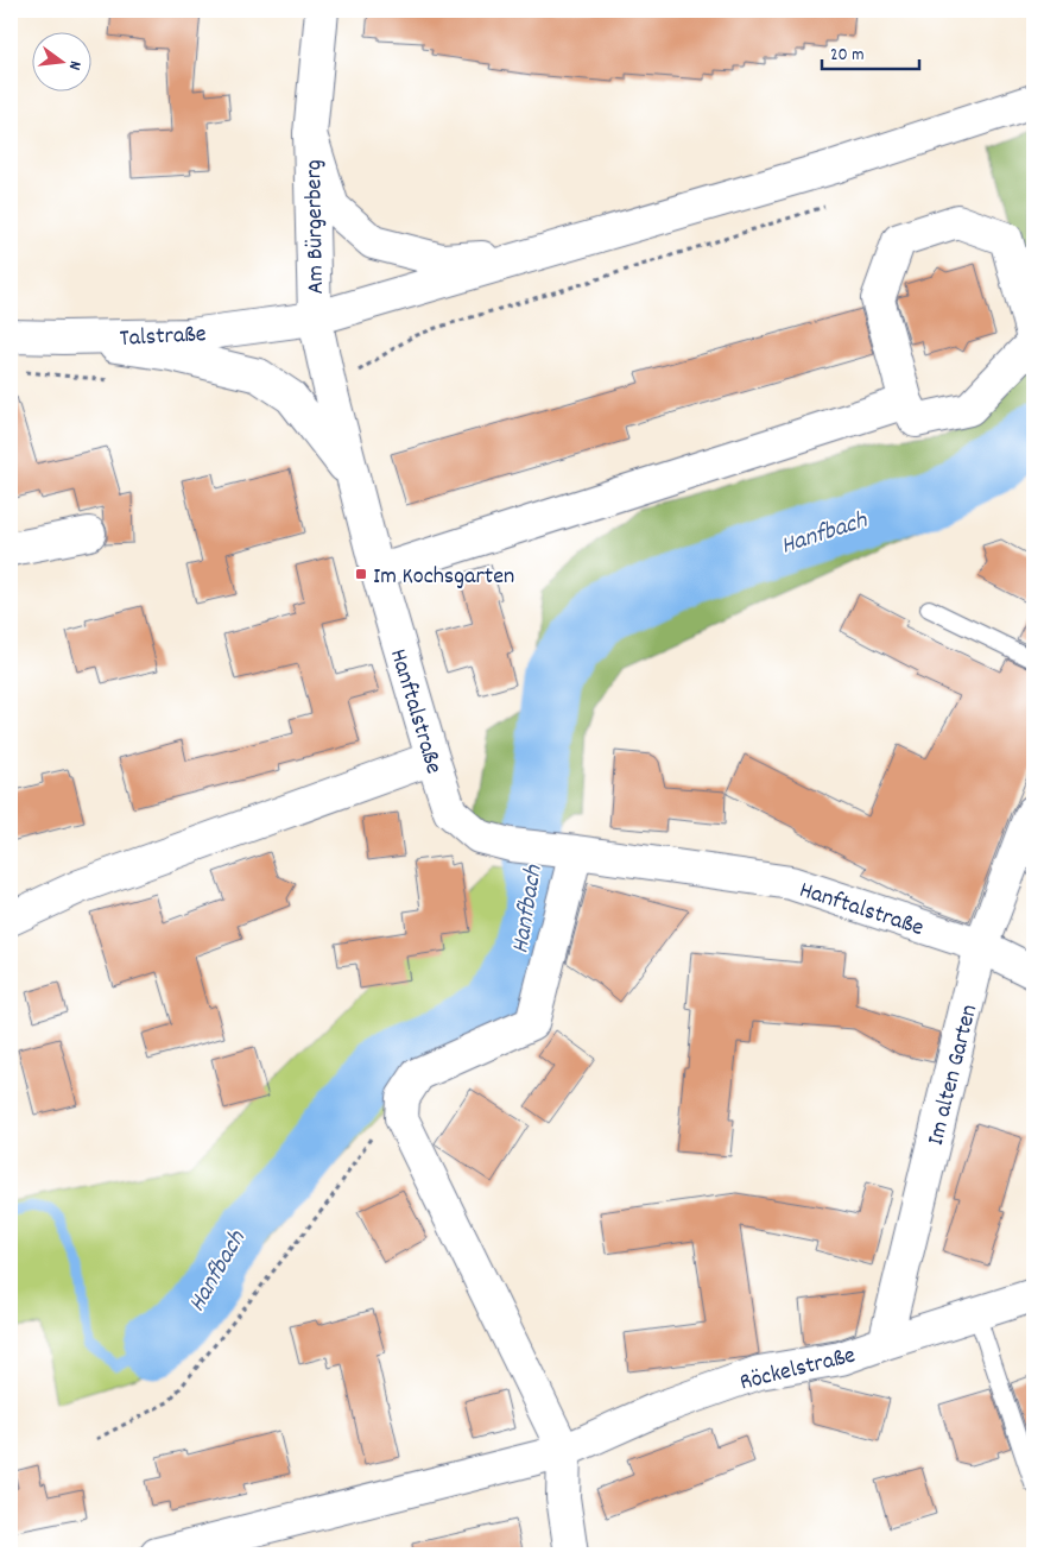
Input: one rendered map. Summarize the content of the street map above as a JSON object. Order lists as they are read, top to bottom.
{
  "streets": {
    "street": [
      "Am Bürgerberg",
      "Talstraße",
      "Hanftalstraße",
      "Im alten Garten",
      "Röckelstraße"
    ]
  },
  "crossings": [
    ["Am Bürgerberg", "Talstraße"],
    ["Am Bürgerberg", "Hanftalstraße"],
    ["Talstraße", "Hanftalstraße"],
    ["Hanftalstraße", "Im alten Garten"],
    ["Im alten Garten", "Röckelstraße"]
  ],
  "water": ["Hanfbach"],
  "places": {
    "transit": ["Im Kochsgarten"]
  },
  "scale_bar": "20 m",
  "north": "right"
}
